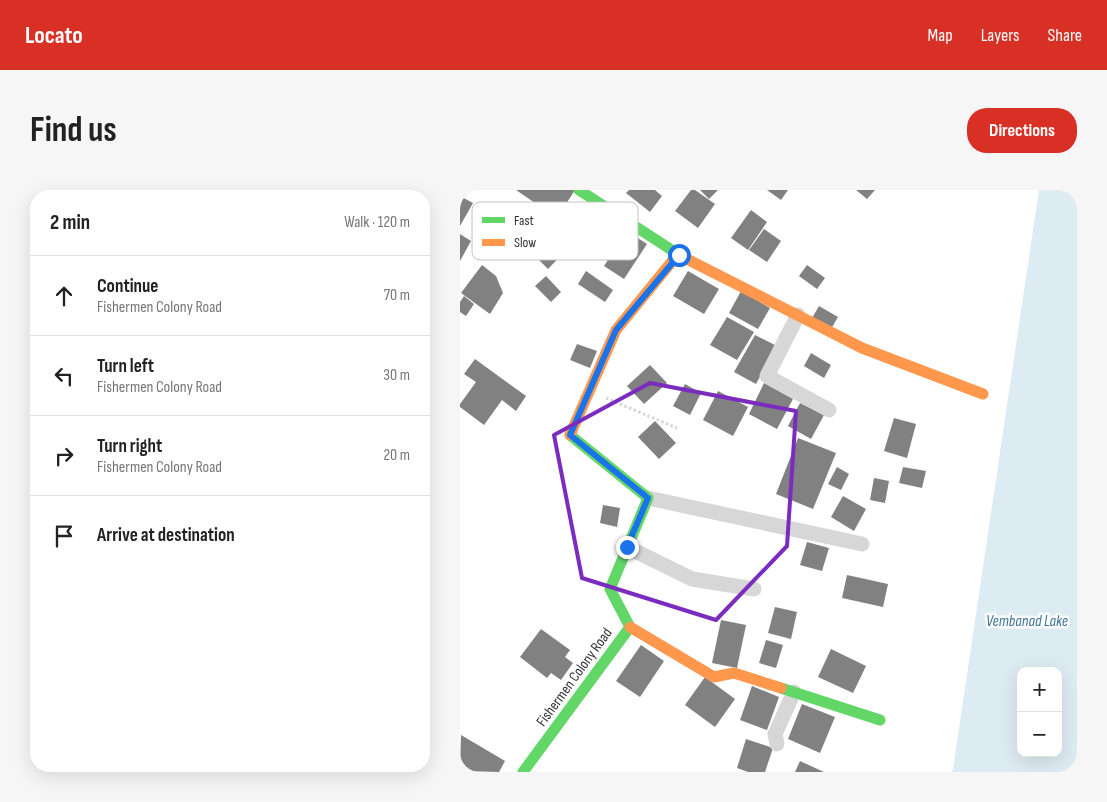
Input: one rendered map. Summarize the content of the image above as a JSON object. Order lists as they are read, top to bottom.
{
  "streets": {
    "street": ["Fishermen Colony Road"]
  },
  "water": ["Vembanad Lake"],
  "legend": ["Fast", "Slow"],
  "page": {
    "header": "Locato",
    "nav": ["Map", "Layers", "Share"],
    "buttons": "Directions",
    "title": "Find us",
    "heading": ["2 min", "Walk · 120 m"],
    "list": [
      ["Continue", "Fishermen Colony Road", "70 m"],
      ["Turn left", "Fishermen Colony Road", "30 m"],
      ["Turn right", "Fishermen Colony Road", "20 m"],
      "Arrive at destination"
    ],
    "map_buttons": ["+", "−"]
  }
}
